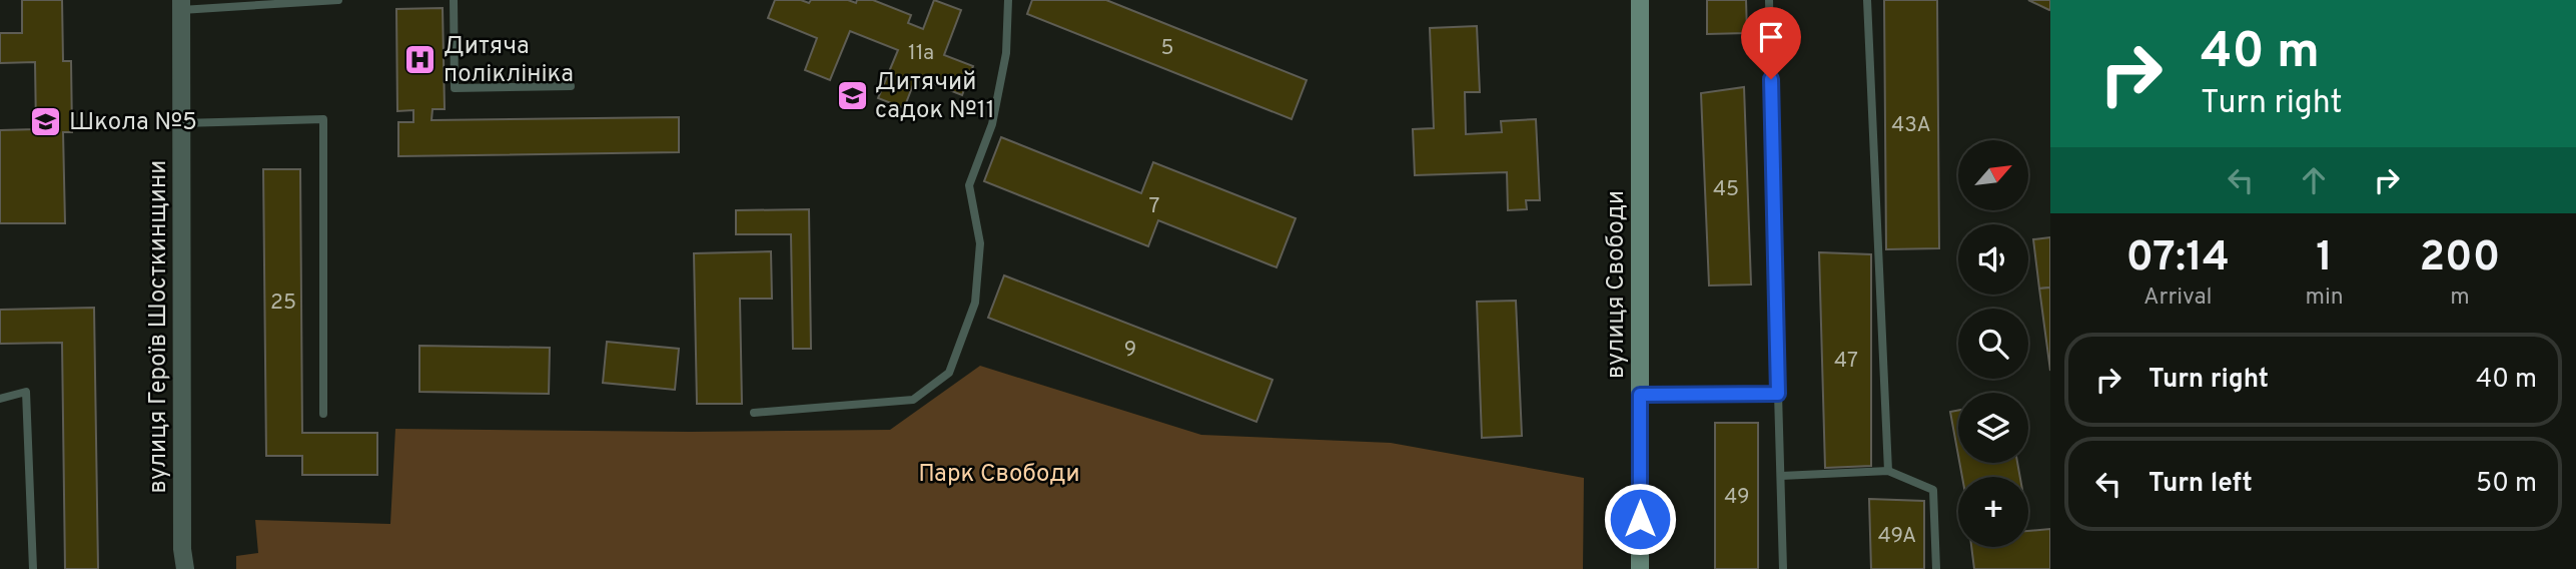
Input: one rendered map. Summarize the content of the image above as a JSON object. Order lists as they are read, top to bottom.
{
  "streets": {
    "main road": ["вулиця Свободи"],
    "street": ["вулиця Героїв Шосткинщини"]
  },
  "parks": ["Парк Свободи"],
  "places": {
    "hospital": ["Дитяча поліклініка"],
    "school or university": ["Дитячий садок №11", "Школа №5"]
  },
  "house_numbers": [
    "5",
    "11а",
    "43А",
    "45",
    "7",
    "25",
    "9",
    "47",
    "49",
    "49А"
  ],
  "north": "top right",
  "page": {
    "turn": ["40 m", "Turn right"],
    "map_buttons": "+",
    "eta": [
      "07:14",
      "Arrival",
      "1",
      "min",
      "200",
      "m"
    ],
    "list": [
      {
        "name": "Turn right",
        "value": "40 m"
      },
      {
        "name": "Turn left",
        "value": "50 m"
      }
    ]
  }
}
